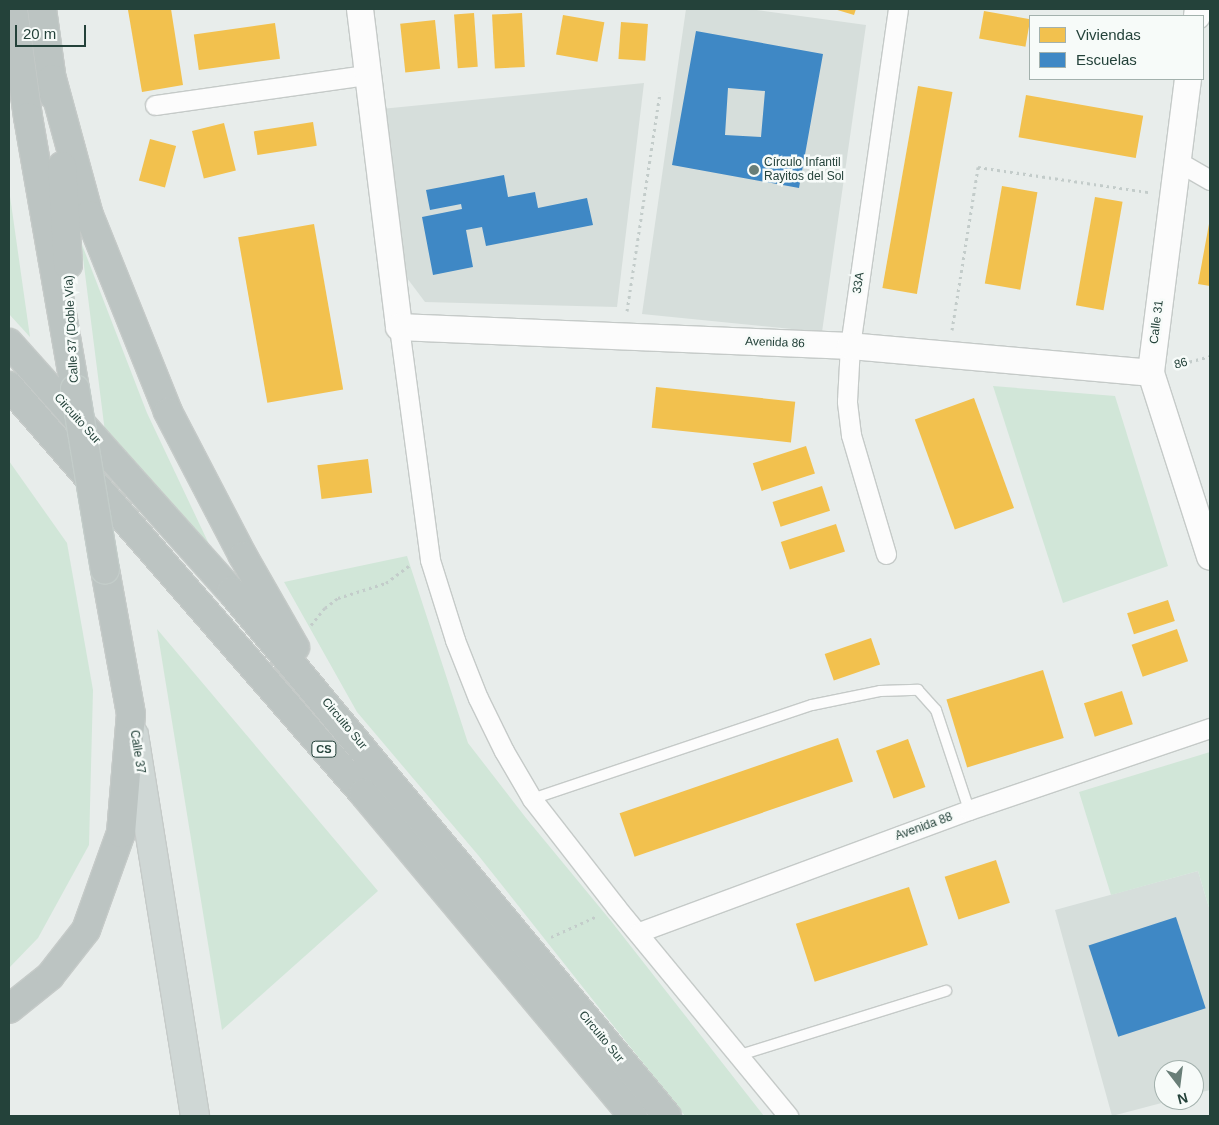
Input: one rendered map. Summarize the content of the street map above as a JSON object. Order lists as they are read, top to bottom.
{
  "streets": {
    "highway": [
      "Calle 37 (Doble Vía)",
      "Circuito Sur",
      "CS",
      "Calle 37"
    ],
    "street": [
      "33A",
      "Calle 31",
      "Avenida 86",
      "Avenida 88"
    ],
    "path": ["86"]
  },
  "crossings": [
    ["33A", "Avenida 86"],
    ["Calle 31", "Avenida 86"],
    ["Calle 31", "86"],
    ["Calle 37 (Doble Vía)", "Calle 37"],
    ["Avenida 86", "86"]
  ],
  "places": ["Círculo Infantil Rayitos del Sol"],
  "legend": ["Viviendas", "Escuelas"],
  "scale_bar": "20 m",
  "north": "bottom"
}
